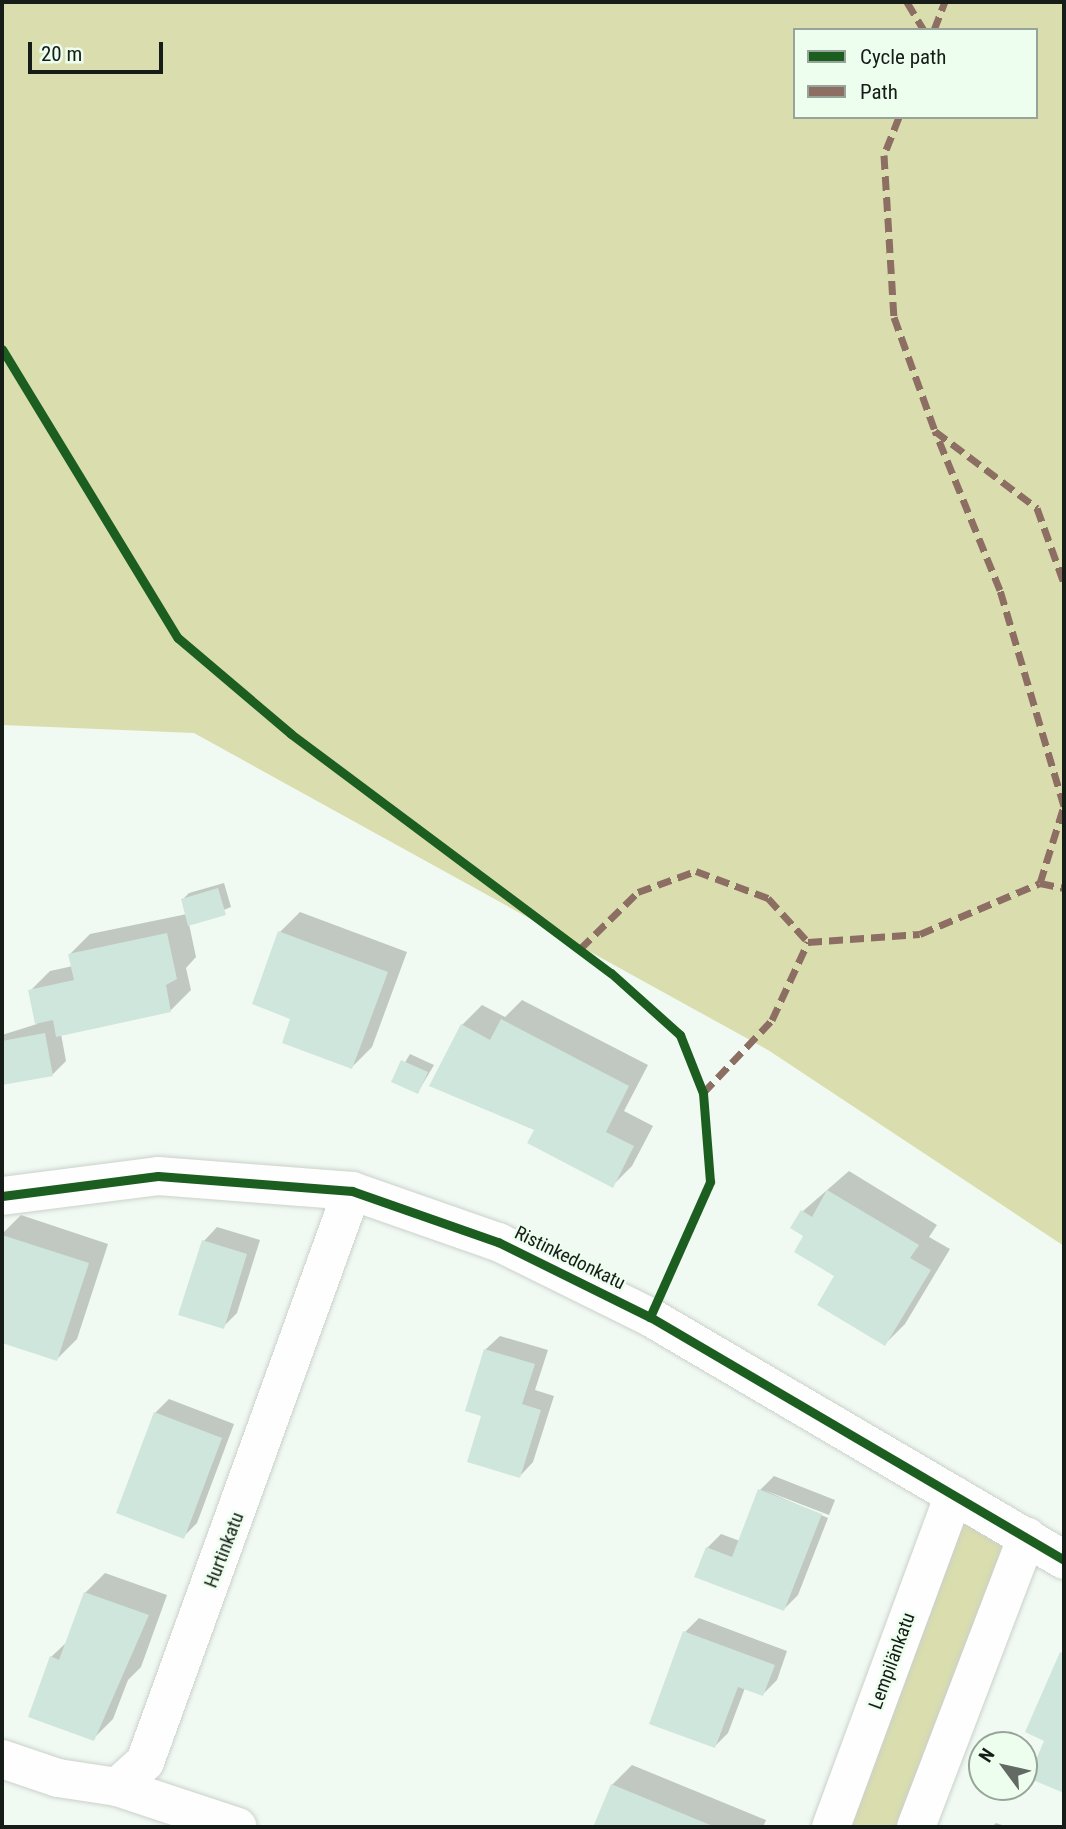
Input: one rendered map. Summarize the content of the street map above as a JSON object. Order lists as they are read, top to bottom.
{
  "streets": {
    "street": ["Ristinkedonkatu", "Hurtinkatu", "Lempilänkatu"]
  },
  "crossings": [
    ["Ristinkedonkatu", "Hurtinkatu"],
    ["Ristinkedonkatu", "Lempilänkatu"]
  ],
  "legend": ["Cycle path", "Path"],
  "scale_bar": "20 m",
  "north": "top left"
}
